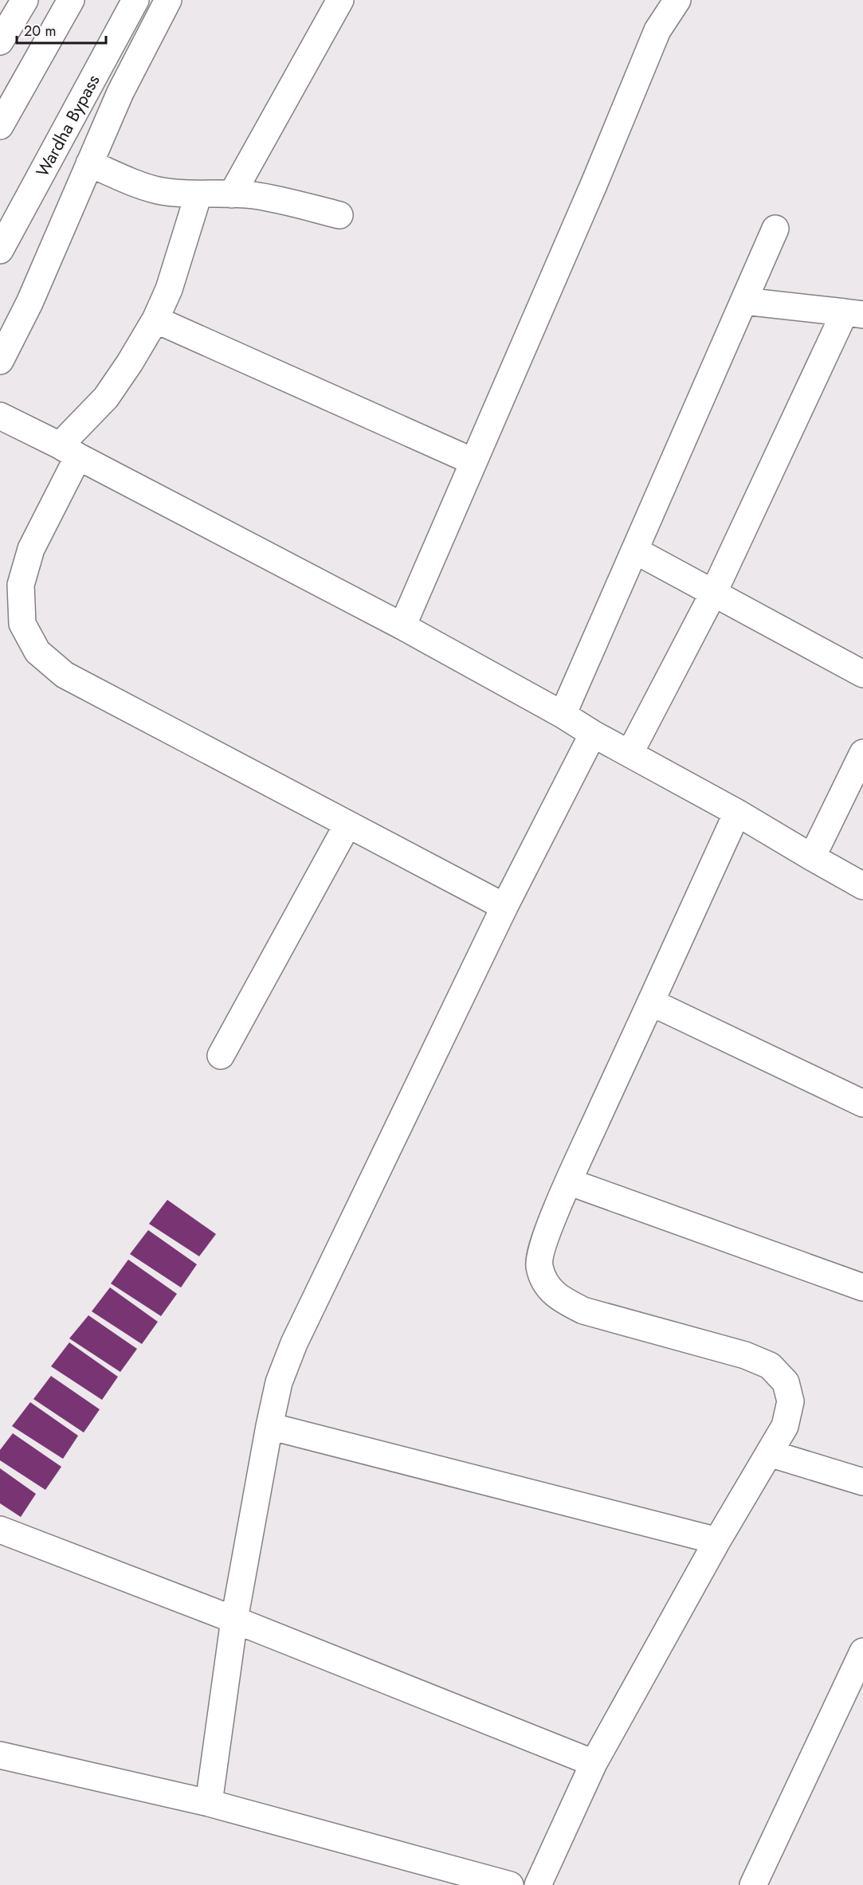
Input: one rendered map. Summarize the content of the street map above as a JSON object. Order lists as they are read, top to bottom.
{
  "streets": {
    "main road": ["Wardha Bypass"]
  },
  "scale_bar": "20 m"
}
